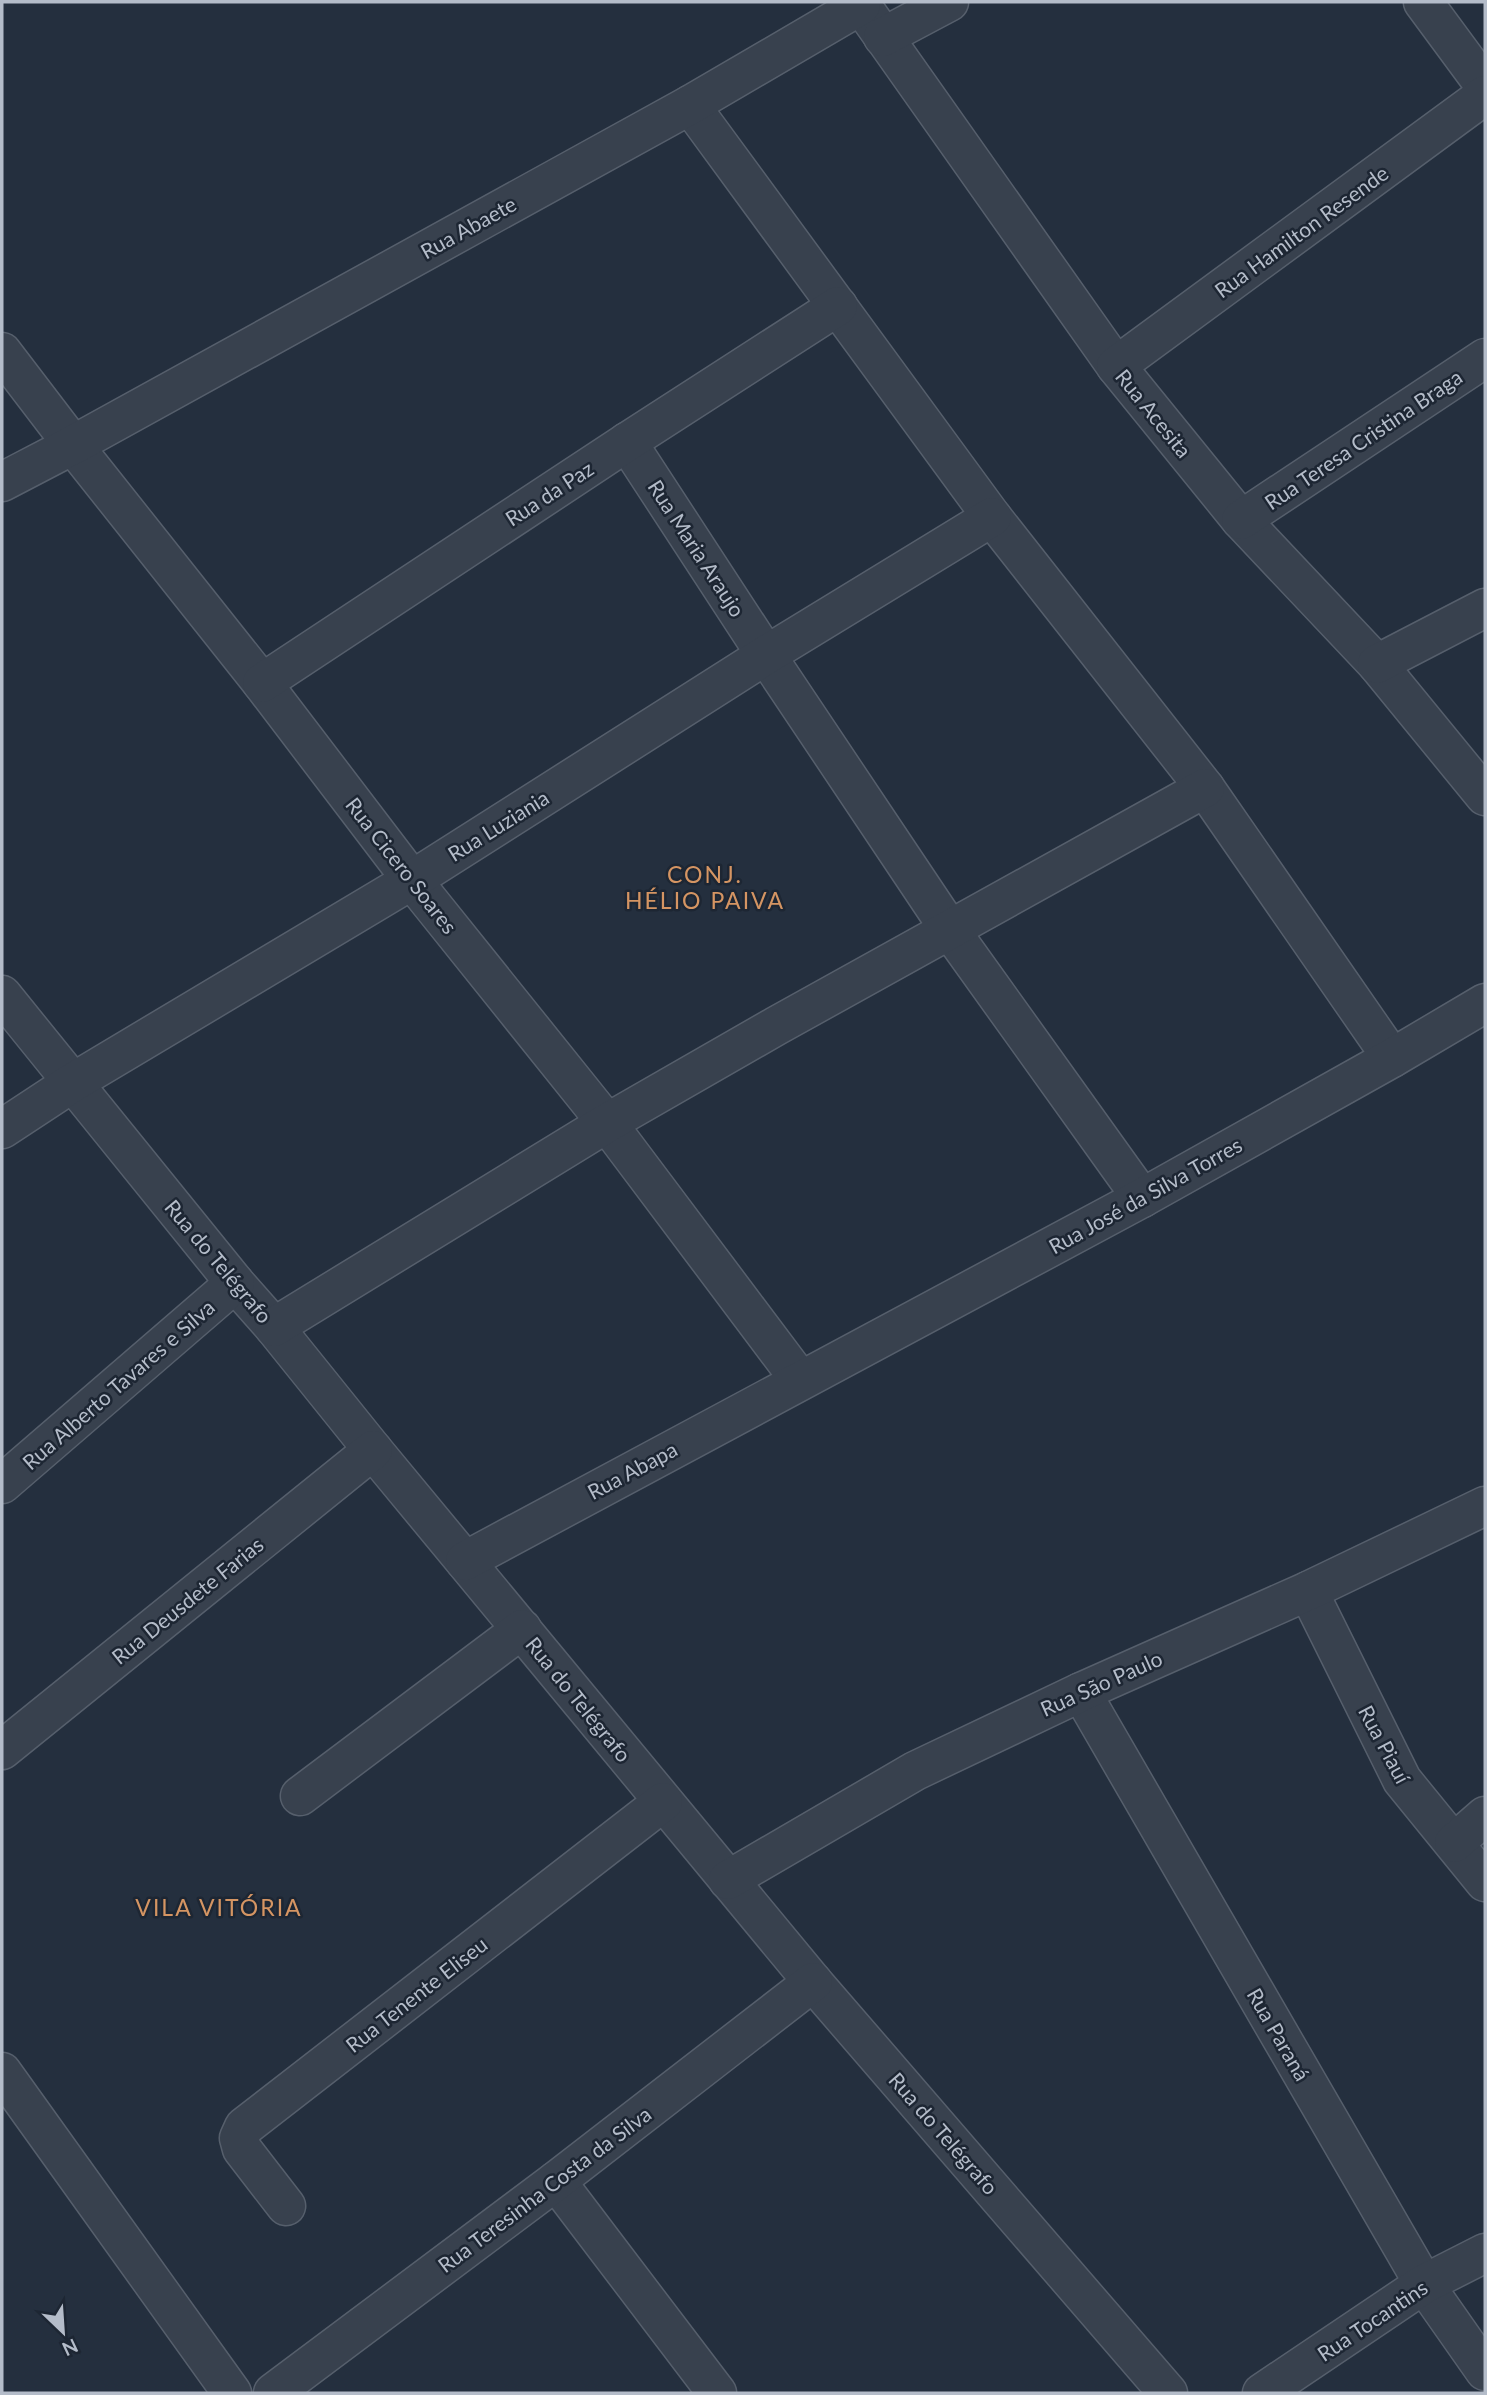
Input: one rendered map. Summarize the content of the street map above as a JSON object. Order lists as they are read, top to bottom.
{
  "streets": {
    "street": [
      "Rua Abaete",
      "Rua Hamilton Resende",
      "Rua Acesita",
      "Rua Teresa Cristina Braga",
      "Rua da Paz",
      "Rua Maria Araujo",
      "Rua Luziania",
      "Rua Cicero Soares",
      "Rua José da Silva Torres",
      "Rua do Telégrafo",
      "Rua Alberto Tavares e Silva",
      "Rua Abapa",
      "Rua Deusdete Farias",
      "Rua São Paulo",
      "Rua Piauí",
      "Rua Tenente Eliseu",
      "Rua Paraná",
      "Rua Teresinha Costa da Silva",
      "Rua Tocantins"
    ]
  },
  "crossings": [
    ["Rua Abaete", "Rua Acesita"],
    ["Rua Abaete", "Rua Cicero Soares"],
    ["Rua Hamilton Resende", "Rua Acesita"],
    ["Rua Acesita", "Rua Teresa Cristina Braga"],
    ["Rua da Paz", "Rua Maria Araujo"],
    ["Rua da Paz", "Rua Cicero Soares"],
    ["Rua Maria Araujo", "Rua Luziania"],
    ["Rua Maria Araujo", "Rua José da Silva Torres"],
    ["Rua Luziania", "Rua Cicero Soares"],
    ["Rua Luziania", "Rua do Telégrafo"],
    ["Rua Cicero Soares", "Rua José da Silva Torres"],
    ["Rua Cicero Soares", "Rua Abapa"],
    ["Rua José da Silva Torres", "Rua Abapa"],
    ["Rua do Telégrafo", "Rua Alberto Tavares e Silva"],
    ["Rua do Telégrafo", "Rua Abapa"],
    ["Rua do Telégrafo", "Rua Deusdete Farias"],
    ["Rua do Telégrafo", "Rua São Paulo"],
    ["Rua do Telégrafo", "Rua Tenente Eliseu"],
    ["Rua do Telégrafo", "Rua Teresinha Costa da Silva"],
    ["Rua São Paulo", "Rua Piauí"],
    ["Rua São Paulo", "Rua Paraná"],
    ["Rua Paraná", "Rua Tocantins"]
  ],
  "districts": ["CONJ. HÉLIO PAIVA", "VILA VITÓRIA"],
  "north": "bottom right"
}
